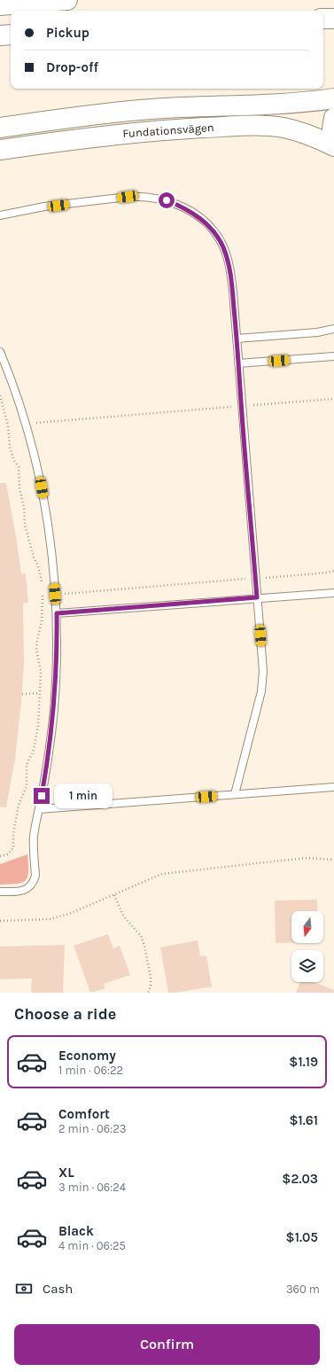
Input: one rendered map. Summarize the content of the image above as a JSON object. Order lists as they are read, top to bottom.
{
  "streets": {
    "main road": ["Fundationsvägen"]
  },
  "north": "bottom",
  "page": {
    "banner": ["Pickup", "Drop-off"],
    "bubble": "1 min",
    "heading": "Choose a ride",
    "list": [
      {
        "name": "Economy",
        "note": "1 min · 06:22",
        "value": "$1.19"
      },
      {
        "name": "Comfort",
        "note": "2 min · 06:23",
        "value": "$1.61"
      },
      {
        "name": "XL",
        "note": "3 min · 06:24",
        "value": "$2.03"
      },
      {
        "name": "Black",
        "note": "4 min · 06:25",
        "value": "$1.05"
      }
    ],
    "pay": ["Cash", "360 m"],
    "buttons": "Confirm"
  }
}
